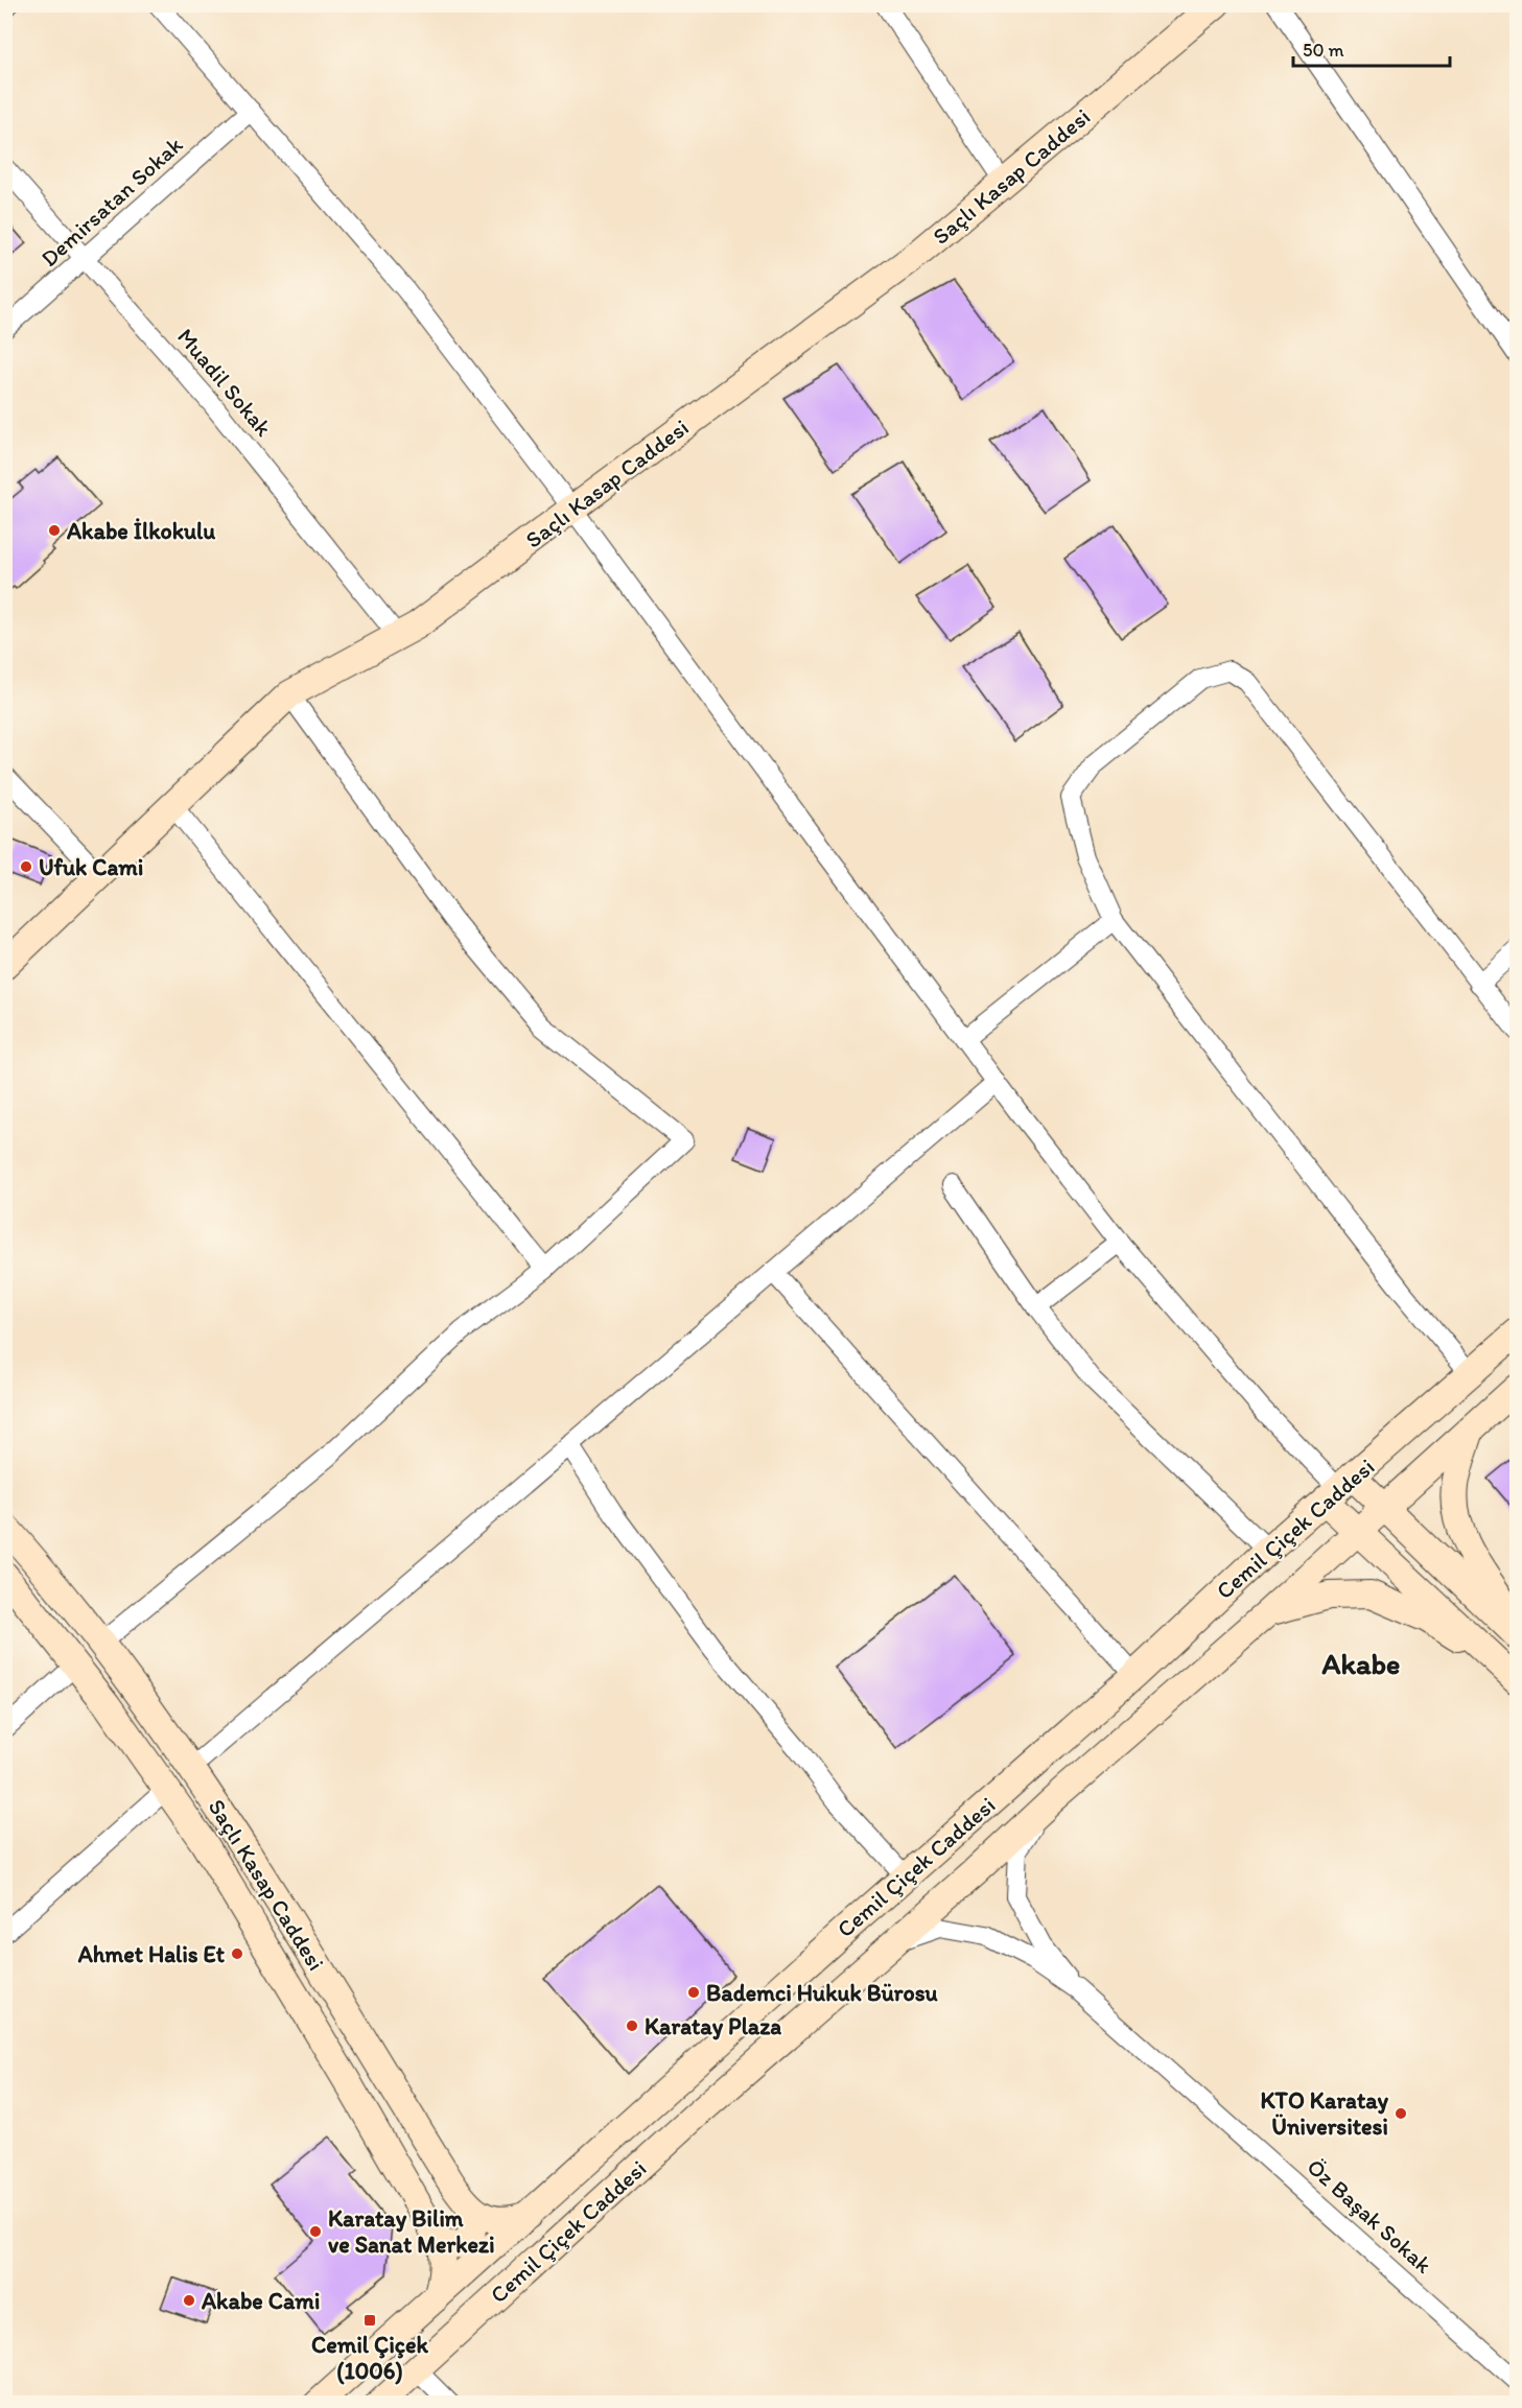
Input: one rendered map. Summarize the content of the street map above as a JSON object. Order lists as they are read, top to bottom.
{
  "streets": {
    "street": [
      "Saçlı Kasap Caddesi",
      "Demirsatan Sokak",
      "Muadil Sokak",
      "Cemil Çiçek Caddesi",
      "Öz Başak Sokak"
    ]
  },
  "crossings": [
    ["Saçlı Kasap Caddesi", "Muadil Sokak"],
    ["Saçlı Kasap Caddesi", "Cemil Çiçek Caddesi"],
    ["Demirsatan Sokak", "Muadil Sokak"]
  ],
  "districts": ["Akabe"],
  "places": {
    "other": [
      "Akabe İlkokulu",
      "Ufuk Cami",
      "Ahmet Halis Et",
      "Bademci Hukuk Bürosu",
      "Karatay Plaza",
      "KTO Karatay Üniversitesi",
      "Karatay Bilim ve Sanat Merkezi",
      "Akabe Cami"
    ],
    "transit": ["Cemil Çiçek (1006)"]
  },
  "scale_bar": "50 m"
}
